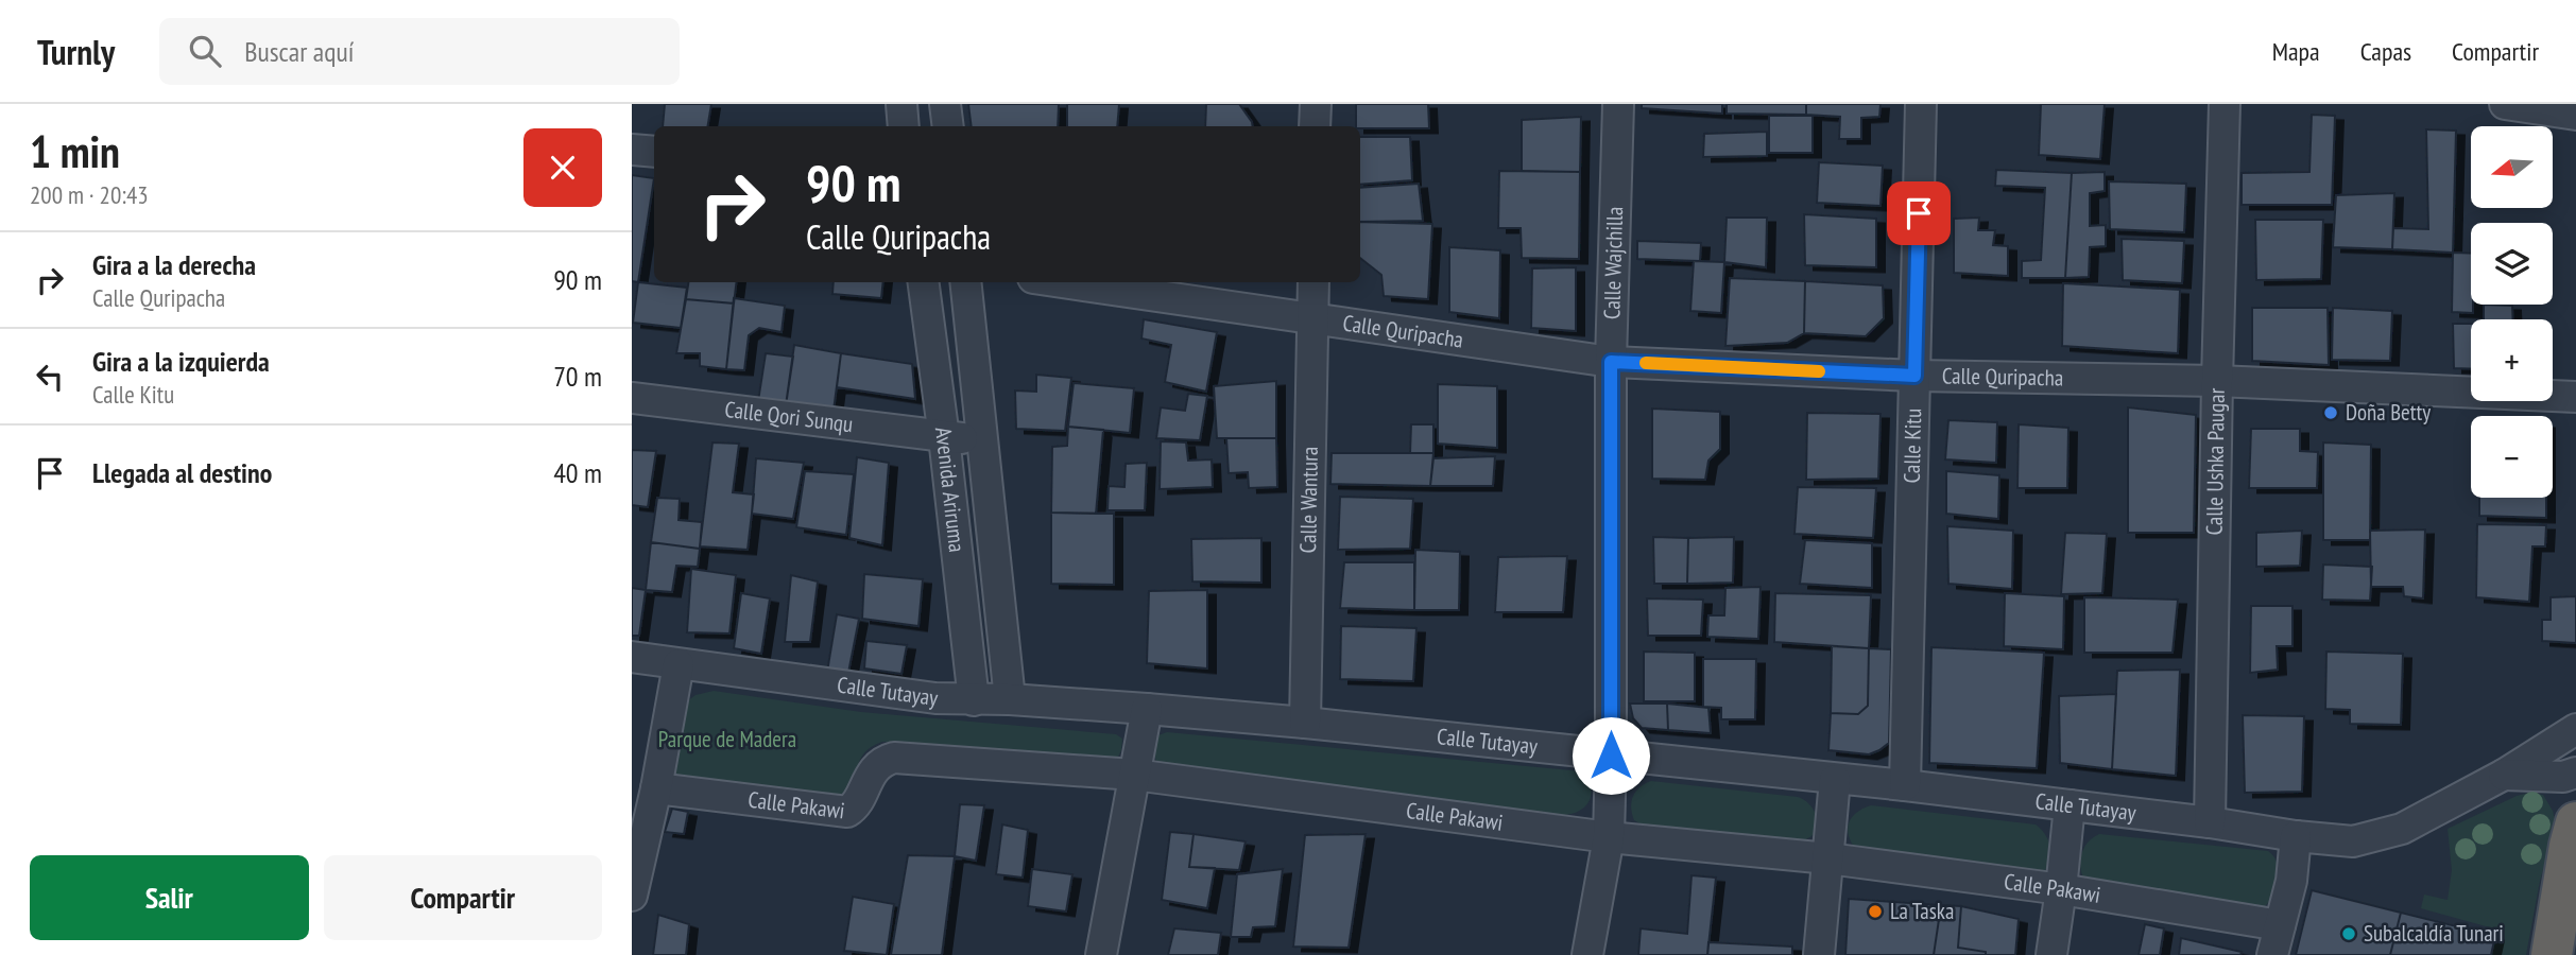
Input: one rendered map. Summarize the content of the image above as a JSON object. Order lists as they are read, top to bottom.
{
  "streets": {
    "street": [
      "Calle Wajchilla",
      "Calle Quripacha",
      "Calle Qori Sunqu",
      "Calle Kitu",
      "Calle Ushka Paugar",
      "Avenida Ariruma",
      "Calle Wantura",
      "Calle Tutayay",
      "Calle Pakawi"
    ]
  },
  "crossings": [
    ["Calle Wajchilla", "Calle Quripacha"],
    ["Calle Wajchilla", "Calle Tutayay"],
    ["Calle Wajchilla", "Calle Pakawi"],
    ["Calle Quripacha", "Calle Kitu"],
    ["Calle Quripacha", "Calle Ushka Paugar"],
    ["Calle Quripacha", "Calle Wantura"],
    ["Calle Qori Sunqu", "Avenida Ariruma"],
    ["Calle Kitu", "Calle Tutayay"],
    ["Calle Ushka Paugar", "Calle Tutayay"],
    ["Avenida Ariruma", "Calle Tutayay"],
    ["Calle Wantura", "Calle Tutayay"]
  ],
  "parks": ["Parque de Madera"],
  "places": ["Doña Betty", "La Taska", "Subalcaldía Tunari"],
  "north": "left",
  "page": {
    "header": "Turnly",
    "search": "Buscar aquí",
    "nav": ["Mapa", "Capas", "Compartir"],
    "heading": ["1 min", "200 m · 20:43"],
    "map_buttons": ["+", "−"],
    "turn": ["90 m", "Calle Quripacha"],
    "list": [
      {
        "name": "Gira a la derecha",
        "note": "Calle Quripacha",
        "value": "90 m"
      },
      {
        "name": "Gira a la izquierda",
        "note": "Calle Kitu",
        "value": "70 m"
      },
      {
        "name": "Llegada al destino",
        "value": "40 m"
      }
    ],
    "buttons": ["Salir", "Compartir"]
  }
}
